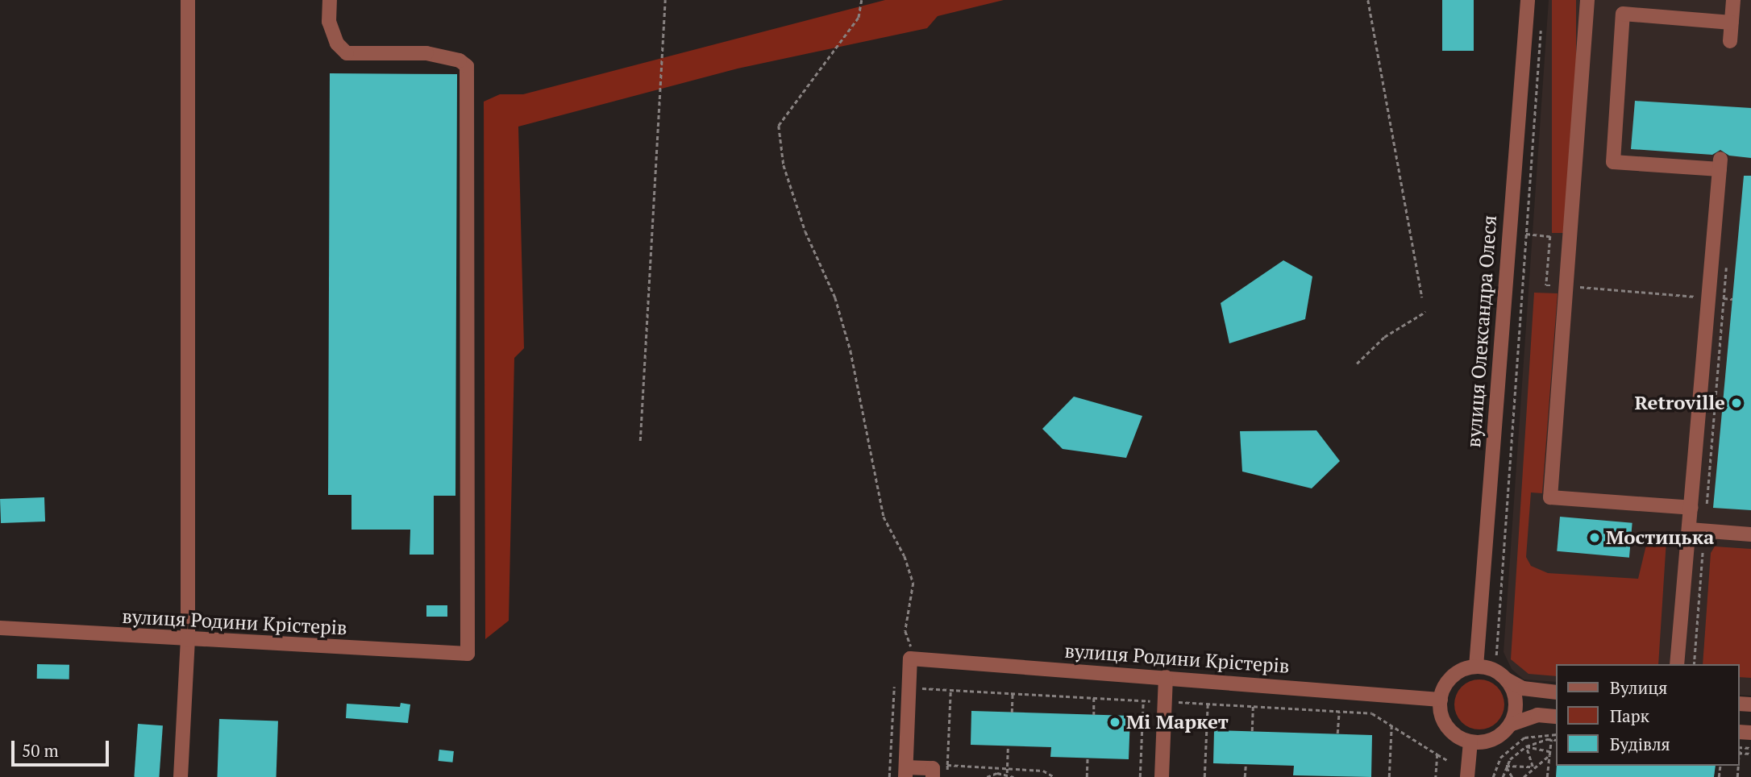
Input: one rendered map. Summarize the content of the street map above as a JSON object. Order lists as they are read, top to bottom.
{
  "streets": {
    "street": ["вулиця Олександра Олеся", "вулиця Родини Крістерів"]
  },
  "crossings": [
    ["вулиця Олександра Олеся", "вулиця Родини Крістерів"]
  ],
  "places": ["Retroville", "Мостицька", "Мі Маркет"],
  "legend": ["Вулиця", "Парк", "Будівля"],
  "scale_bar": "50 m"
}
